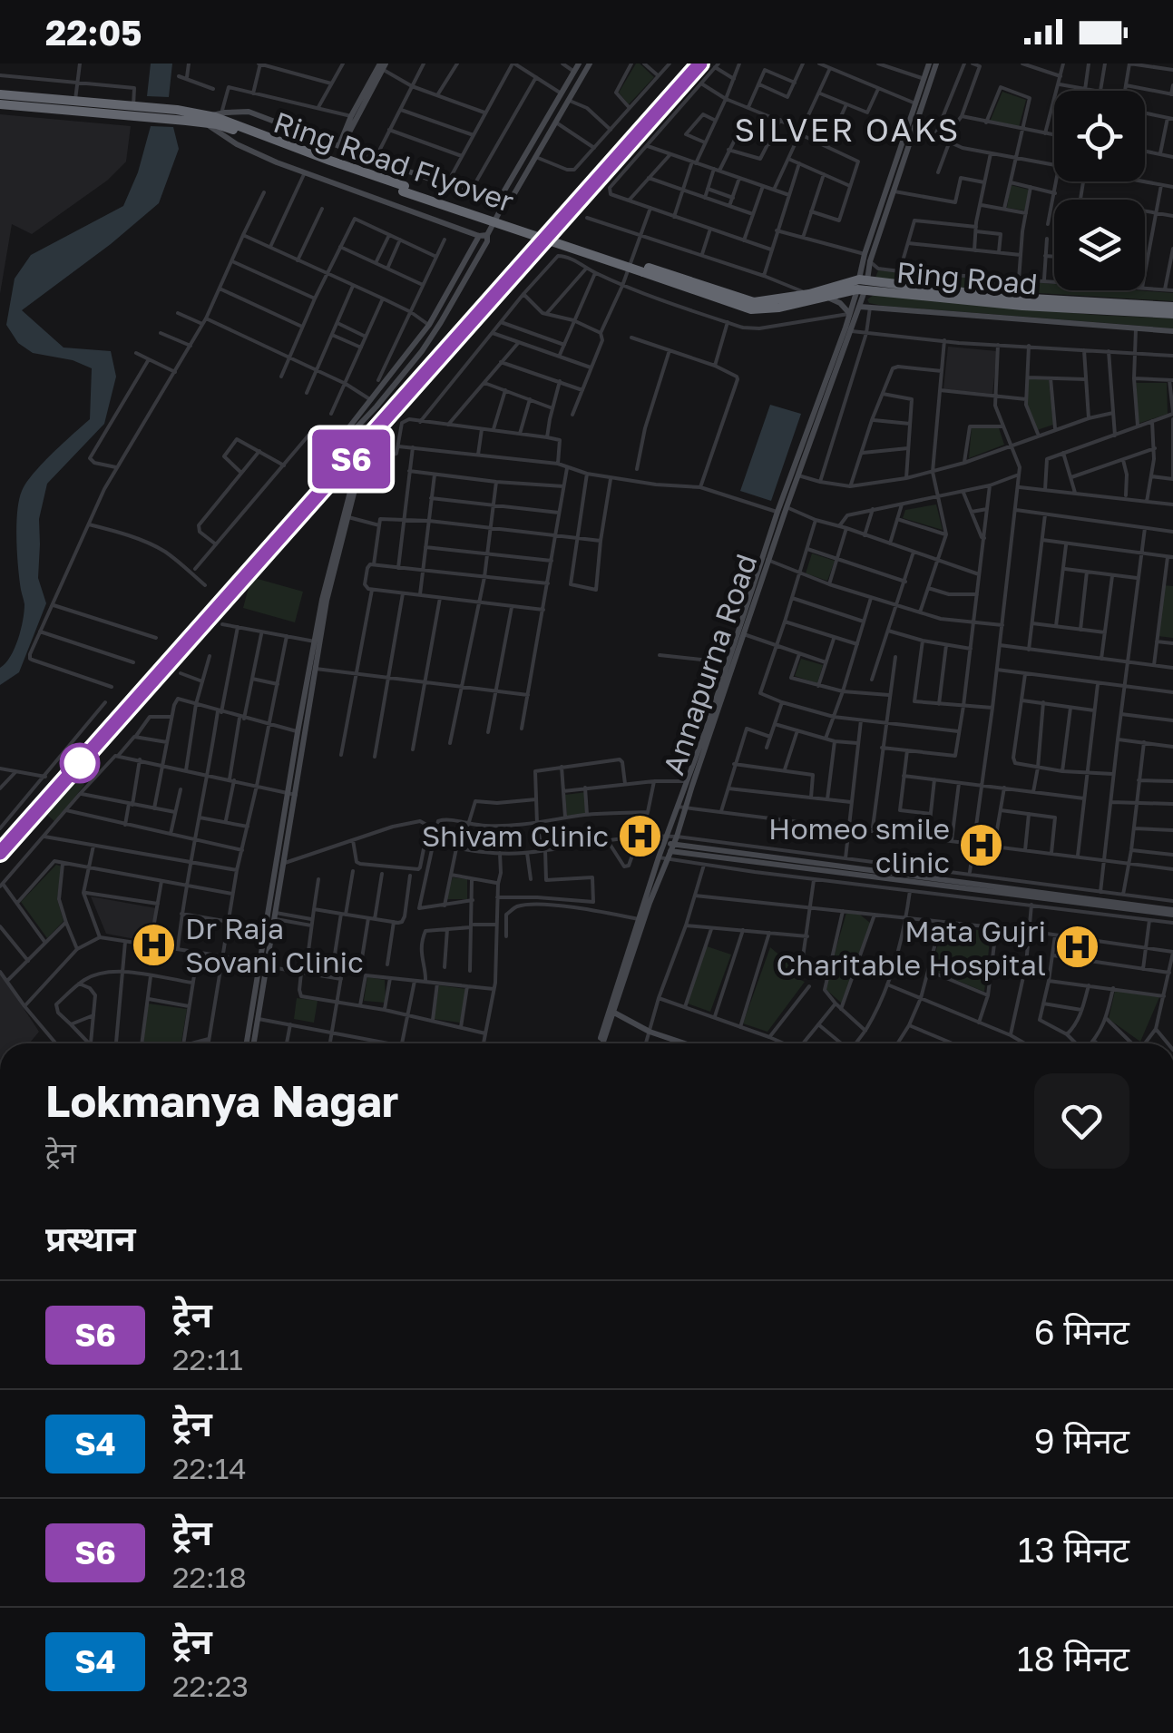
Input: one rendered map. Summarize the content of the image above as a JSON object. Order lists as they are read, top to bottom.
{
  "streets": {
    "highway": ["Ring Road Flyover", "Ring Road"],
    "main road": ["Annapurna Road"]
  },
  "crossings": [
    ["Ring Road Flyover", "Ring Road"],
    ["Ring Road", "Annapurna Road"]
  ],
  "districts": ["SILVER OAKS"],
  "places": {
    "hospital": [
      "Shivam Clinic",
      "Homeo smile clinic",
      "Dr Raja Sovani Clinic",
      "Mata Gujri Charitable Hospital"
    ]
  },
  "page": {
    "status": "22:05",
    "on_map": "S6",
    "heading": [
      ["Lokmanya Nagar", "ट्रेन"],
      "प्रस्थान"
    ],
    "list": [
      {
        "mark": "S6",
        "name": "ट्रेन",
        "note": "22:11",
        "value": "6 मिनट"
      },
      {
        "mark": "S4",
        "name": "ट्रेन",
        "note": "22:14",
        "value": "9 मिनट"
      },
      {
        "mark": "S6",
        "name": "ट्रेन",
        "note": "22:18",
        "value": "13 मिनट"
      },
      {
        "mark": "S4",
        "name": "ट्रेन",
        "note": "22:23",
        "value": "18 मिनट"
      }
    ]
  }
}
